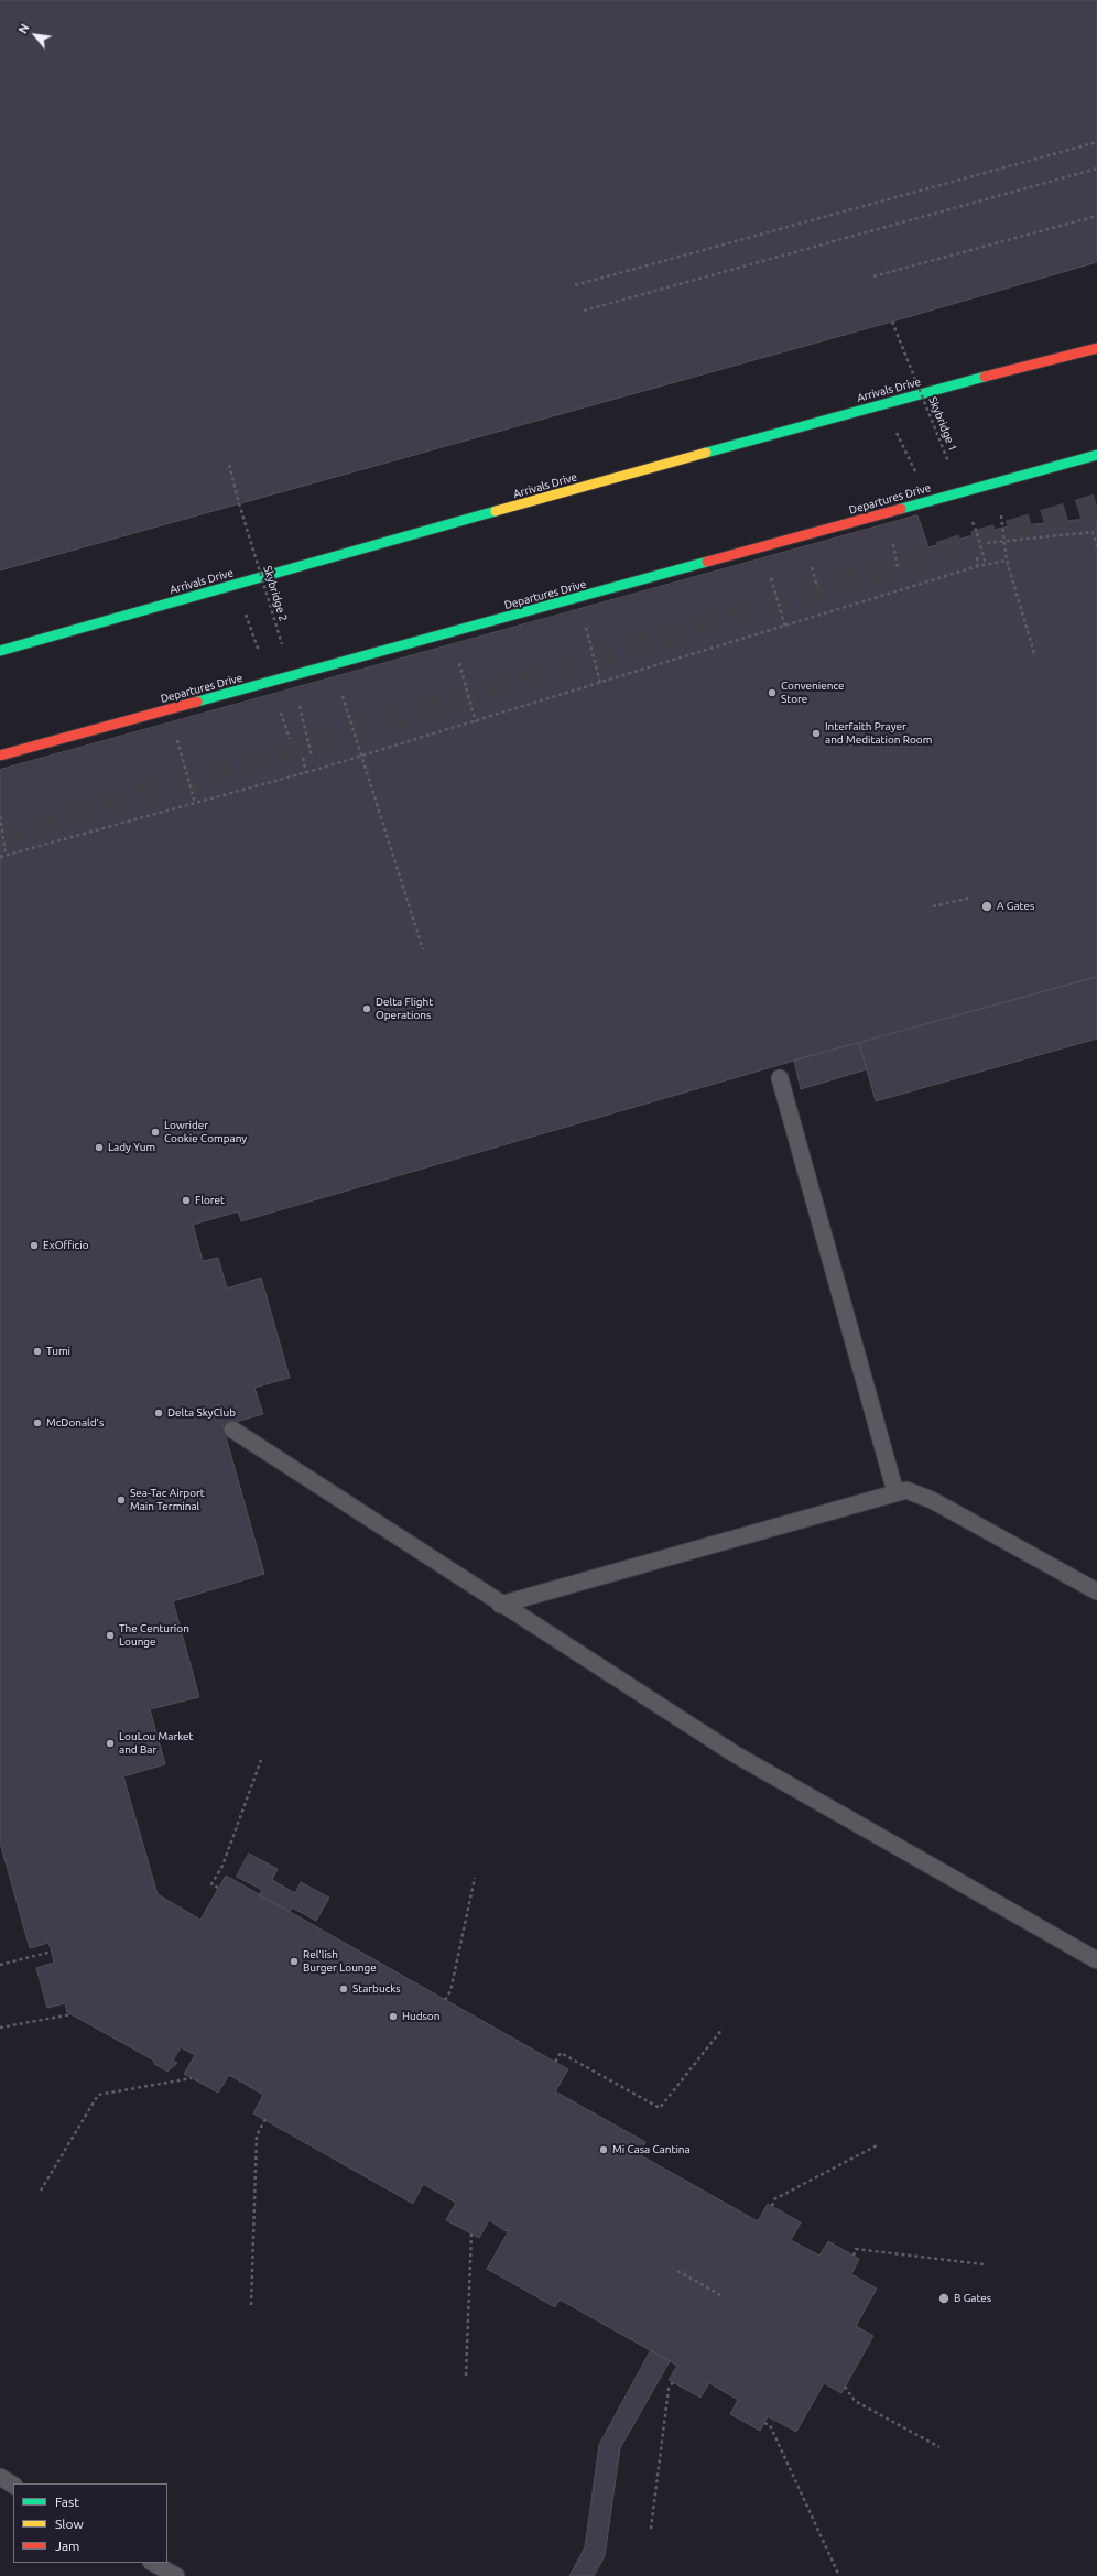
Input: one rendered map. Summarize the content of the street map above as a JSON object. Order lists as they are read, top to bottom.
{
  "streets": {
    "main road": ["Arrivals Drive", "Departures Drive"],
    "path": ["Skybridge 1", "Skybridge 2"]
  },
  "places": [
    "Convenience Store",
    "Interfaith Prayer and Meditation Room",
    "A Gates",
    "Delta Flight Operations",
    "Lowrider Cookie Company",
    "Lady Yum",
    "Floret",
    "ExOfficio",
    "Tumi",
    "Delta SkyClub",
    "McDonald's",
    "Sea-Tac Airport Main Terminal",
    "The Centurion Lounge",
    "LouLou Market and Bar",
    "Rel'lish Burger Lounge",
    "Starbucks",
    "Hudson",
    "Mi Casa Cantina",
    "B Gates"
  ],
  "legend": ["Fast", "Slow", "Jam"],
  "north": "top left"
}
